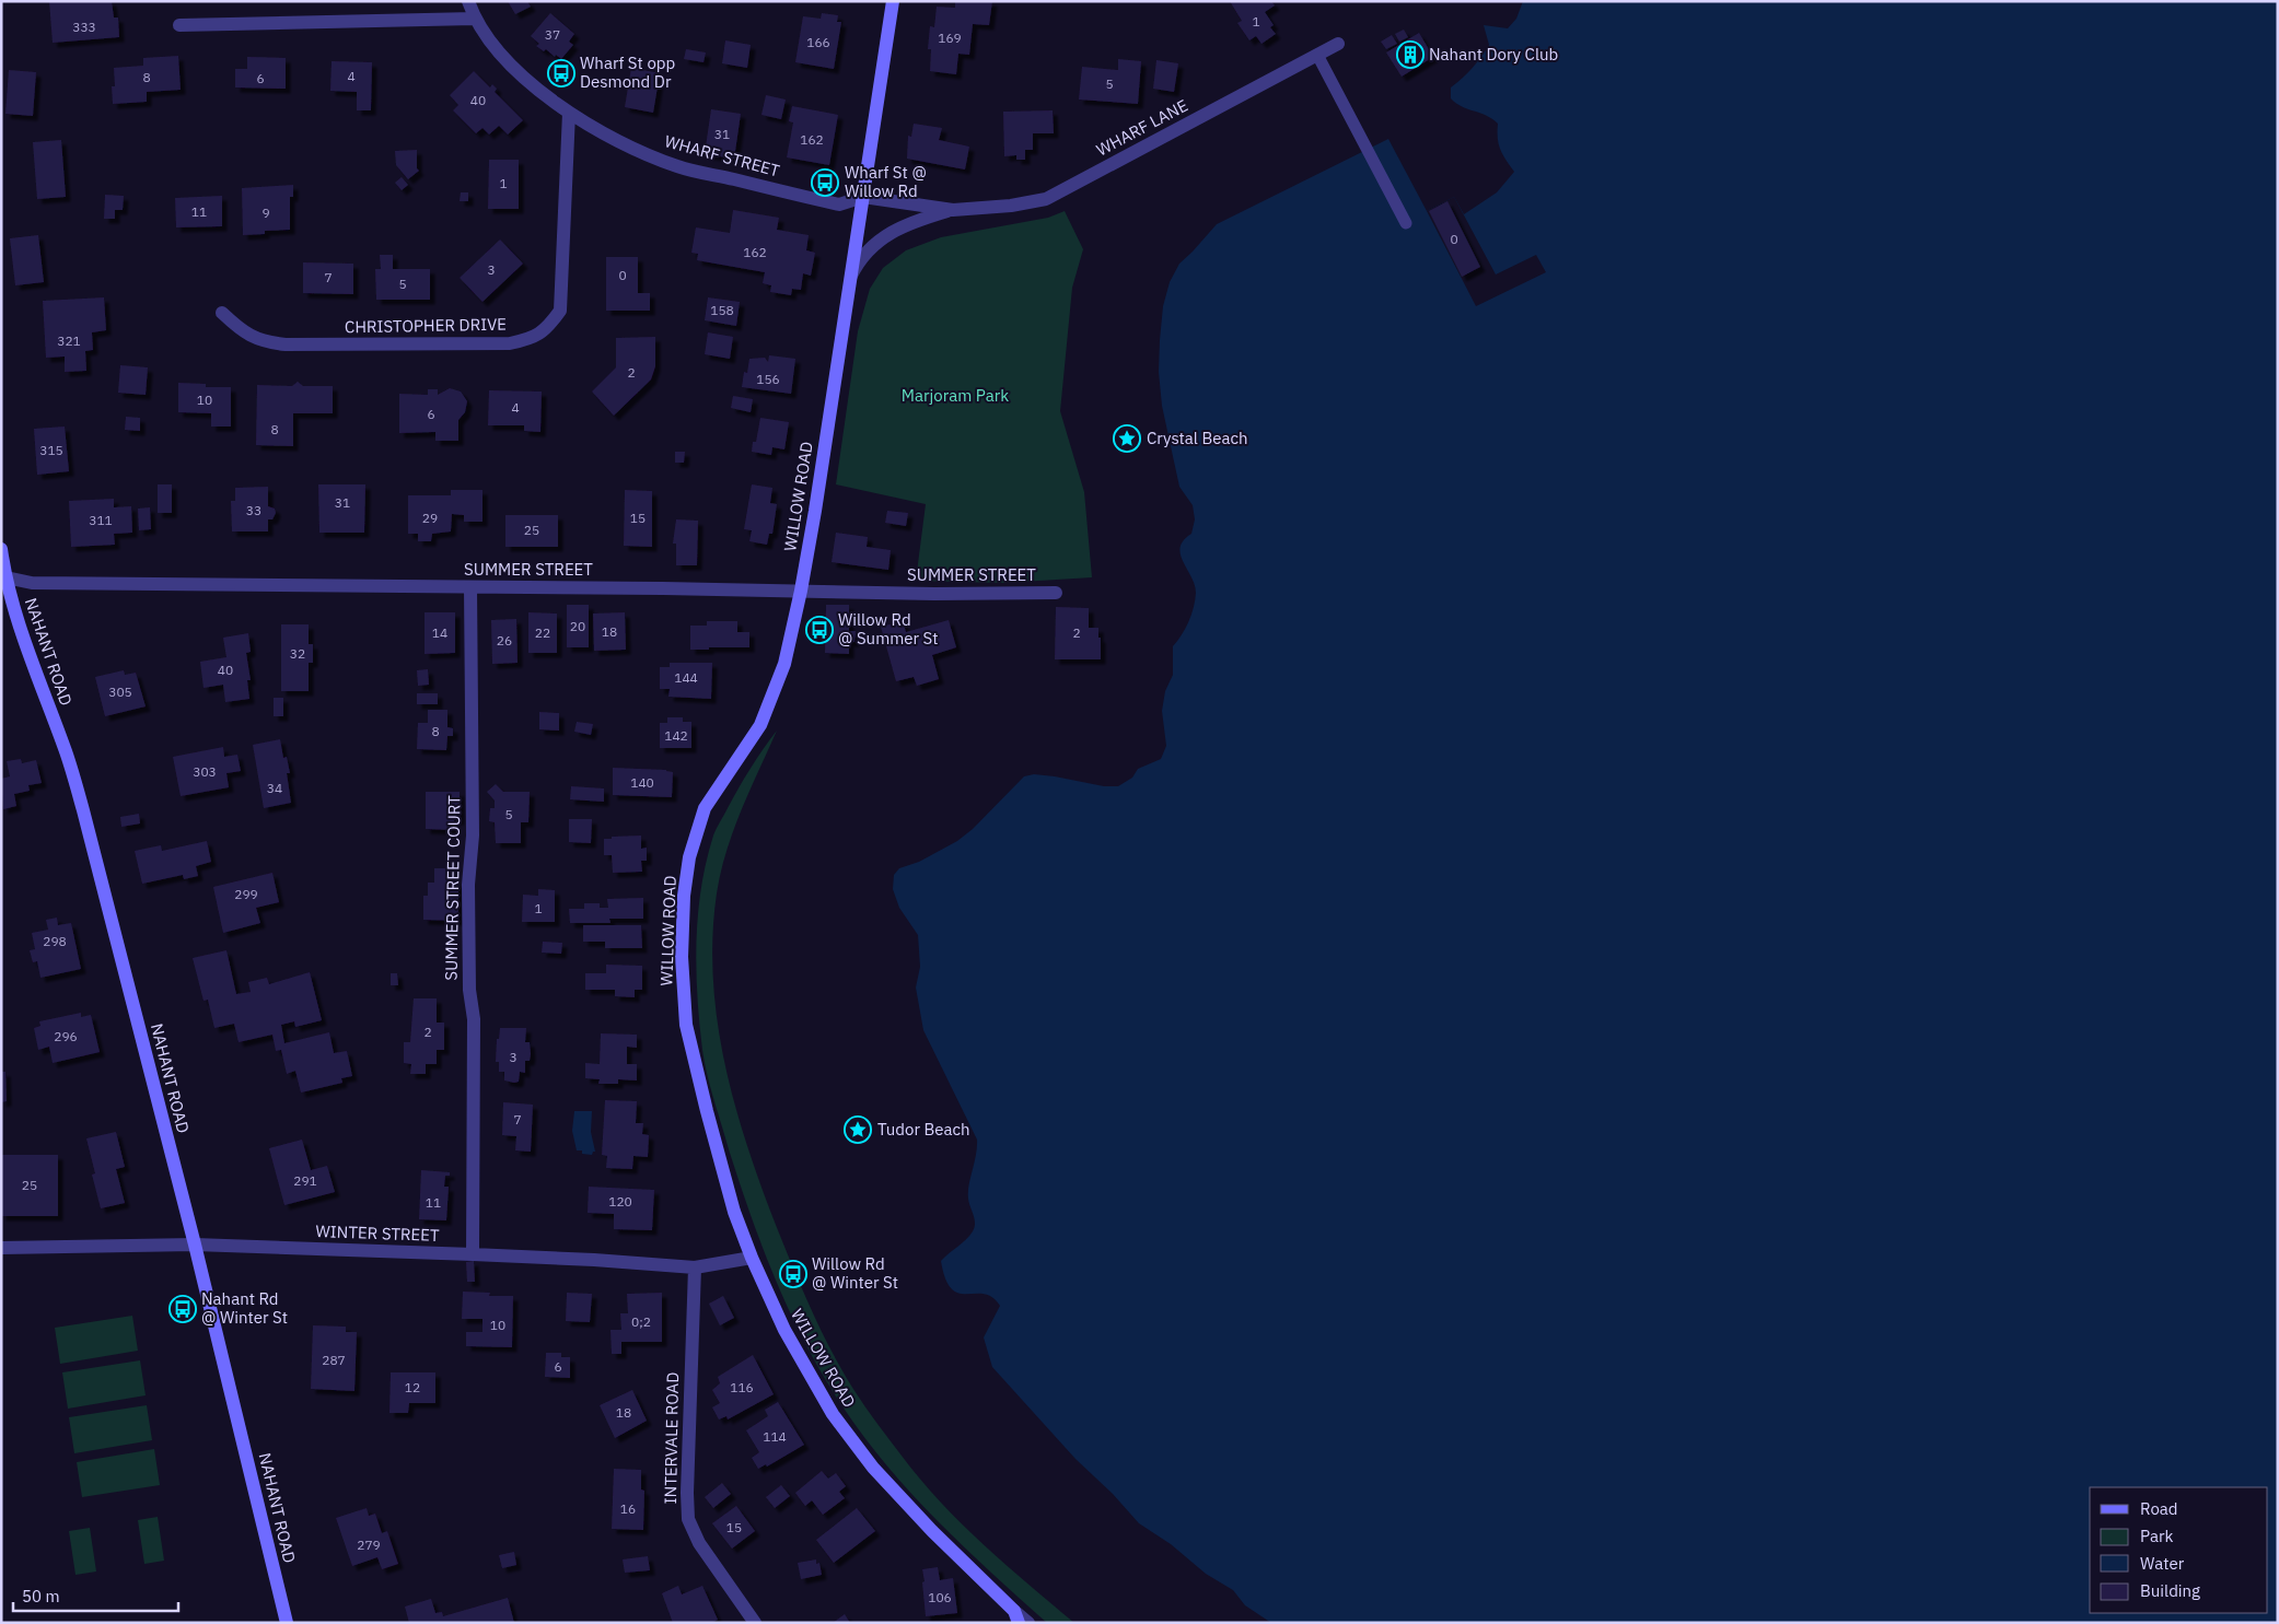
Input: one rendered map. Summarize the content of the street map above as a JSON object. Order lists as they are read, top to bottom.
{
  "streets": {
    "main road": ["WILLOW ROAD", "NAHANT ROAD"],
    "street": [
      "WHARF LANE",
      "WHARF STREET",
      "CHRISTOPHER DRIVE",
      "SUMMER STREET",
      "SUMMER STREET COURT",
      "WINTER STREET",
      "INTERVALE ROAD"
    ]
  },
  "crossings": [
    ["WHARF LANE", "WHARF STREET"],
    ["WHARF LANE", "WILLOW ROAD"],
    ["WHARF STREET", "CHRISTOPHER DRIVE"],
    ["WHARF STREET", "WILLOW ROAD"],
    ["WILLOW ROAD", "SUMMER STREET"],
    ["WILLOW ROAD", "WINTER STREET"],
    ["SUMMER STREET", "NAHANT ROAD"],
    ["SUMMER STREET", "SUMMER STREET COURT"],
    ["NAHANT ROAD", "WINTER STREET"],
    ["SUMMER STREET COURT", "WINTER STREET"],
    ["WINTER STREET", "INTERVALE ROAD"]
  ],
  "parks": ["Marjoram Park"],
  "places": {
    "building": ["Nahant Dory Club"],
    "bus stop": [
      "Wharf St opp Desmond Dr",
      "Wharf St @ Willow Rd",
      "Willow Rd @ Summer St",
      "Willow Rd @ Winter St",
      "Nahant Rd @ Winter St"
    ],
    "place": ["Crystal Beach", "Tudor Beach"]
  },
  "house_numbers": [
    "1",
    "333",
    "37",
    "169",
    "166",
    "4",
    "8",
    "6",
    "5",
    "40",
    "31",
    "162",
    "1",
    "11",
    "9",
    "0",
    "162",
    "3",
    "0",
    "7",
    "5",
    "158",
    "321",
    "2",
    "156",
    "10",
    "4",
    "6",
    "8",
    "315",
    "31",
    "33",
    "29",
    "15",
    "311",
    "25",
    "20",
    "18",
    "14",
    "22",
    "2",
    "26",
    "32",
    "40",
    "144",
    "305",
    "8",
    "142",
    "303",
    "140",
    "34",
    "5",
    "299",
    "1",
    "298",
    "2",
    "296",
    "3",
    "7",
    "291",
    "25",
    "120",
    "11",
    "0;2",
    "10",
    "287",
    "6",
    "12",
    "116",
    "18",
    "114",
    "16",
    "15",
    "279",
    "106"
  ],
  "legend": [
    "Road",
    "Park",
    "Water",
    "Building"
  ],
  "scale_bar": "50 m"
}
